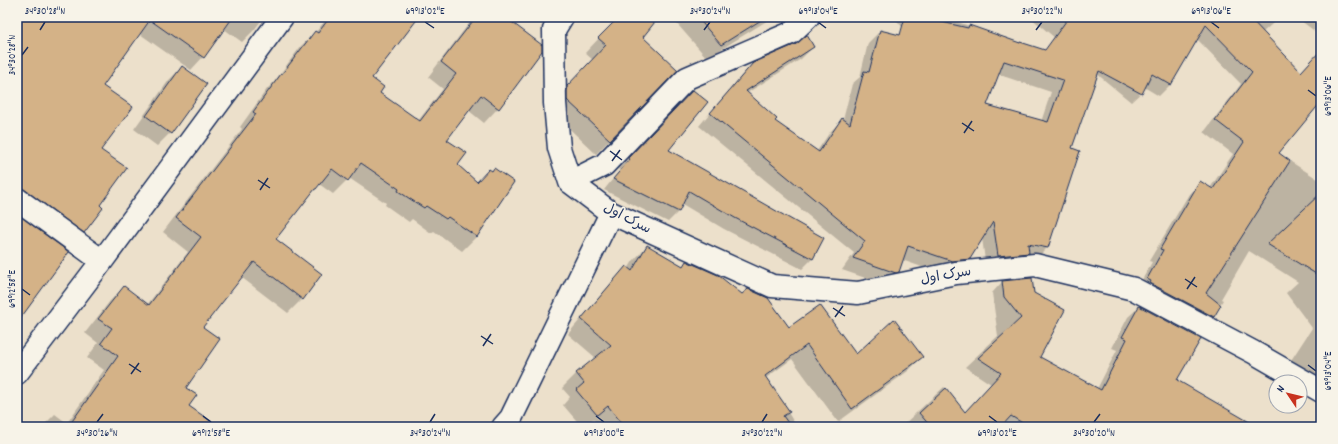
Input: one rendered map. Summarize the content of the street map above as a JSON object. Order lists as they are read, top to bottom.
{
  "streets": {
    "street": ["سرک اول"]
  },
  "north": "top left",
  "coordinates": [
    "34°30'28\"N",
    "69°13'02\"E",
    "34°30'24\"N",
    "69°13'04\"E",
    "34°30'22\"N",
    "69°13'06\"E",
    "69°12'58\"E",
    "34°30'26\"N",
    "69°13'00\"E",
    "34°30'20\"N"
  ]
}
